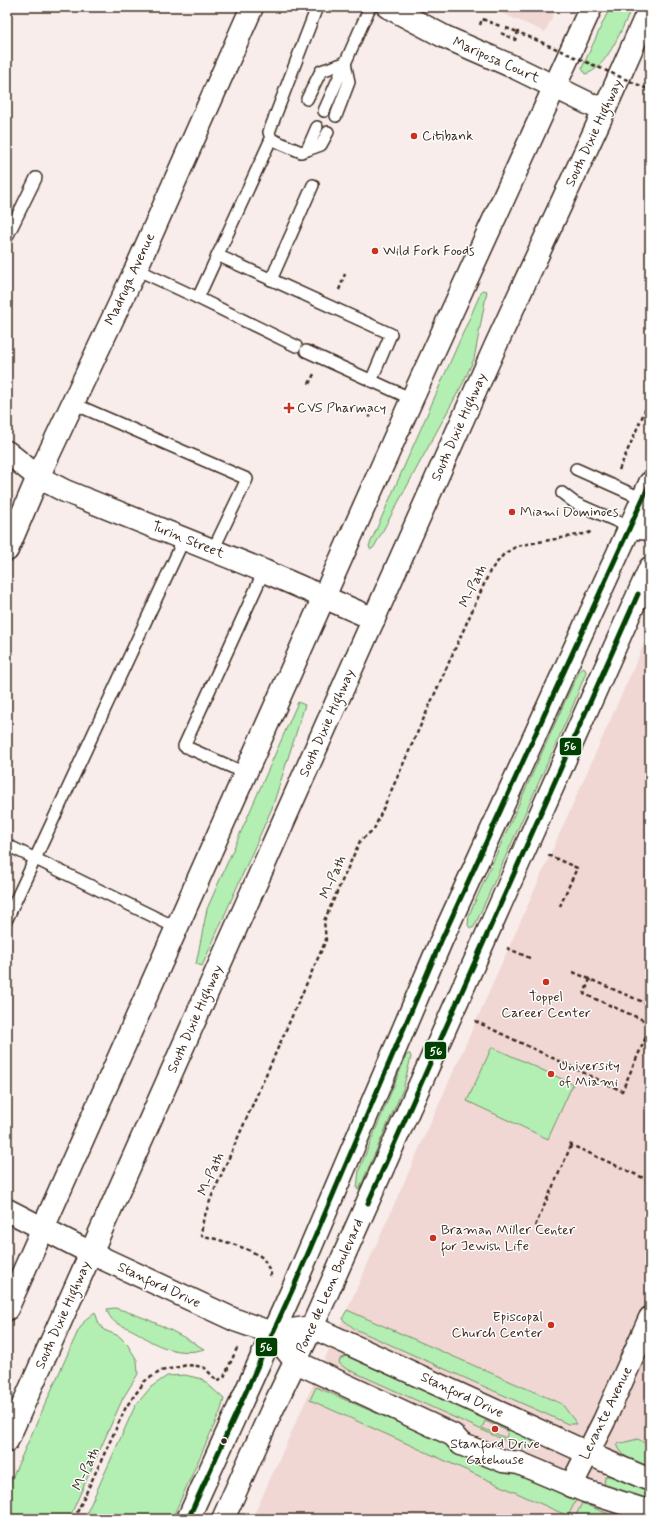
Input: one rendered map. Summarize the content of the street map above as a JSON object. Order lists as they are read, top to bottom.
{
  "streets": {
    "main road": [
      "Mariposa Court",
      "South Dixie Highway",
      "Madruga Avenue",
      "Turin Street",
      "Stanford Drive",
      "Ponce de Leon Boulevard",
      "Levante Avenue"
    ],
    "path": ["M-Path"]
  },
  "crossings": [
    ["Mariposa Court", "South Dixie Highway"],
    ["South Dixie Highway", "Turin Street"],
    ["South Dixie Highway", "Stanford Drive"],
    ["Madruga Avenue", "Turin Street"],
    ["Stanford Drive", "Ponce de Leon Boulevard"],
    ["Stanford Drive", "Levante Avenue"]
  ],
  "places": {
    "other": [
      "Citibank",
      "Wild Fork Foods",
      "Miami Dominoes",
      "Toppel Career Center",
      "University of Miami",
      "Braman Miller Center for Jewish Life",
      "Episcopal Church Center",
      "Stanford Drive Gatehouse"
    ],
    "health": ["CVS Pharmacy"]
  },
  "lines": ["transit line 56"]
}
